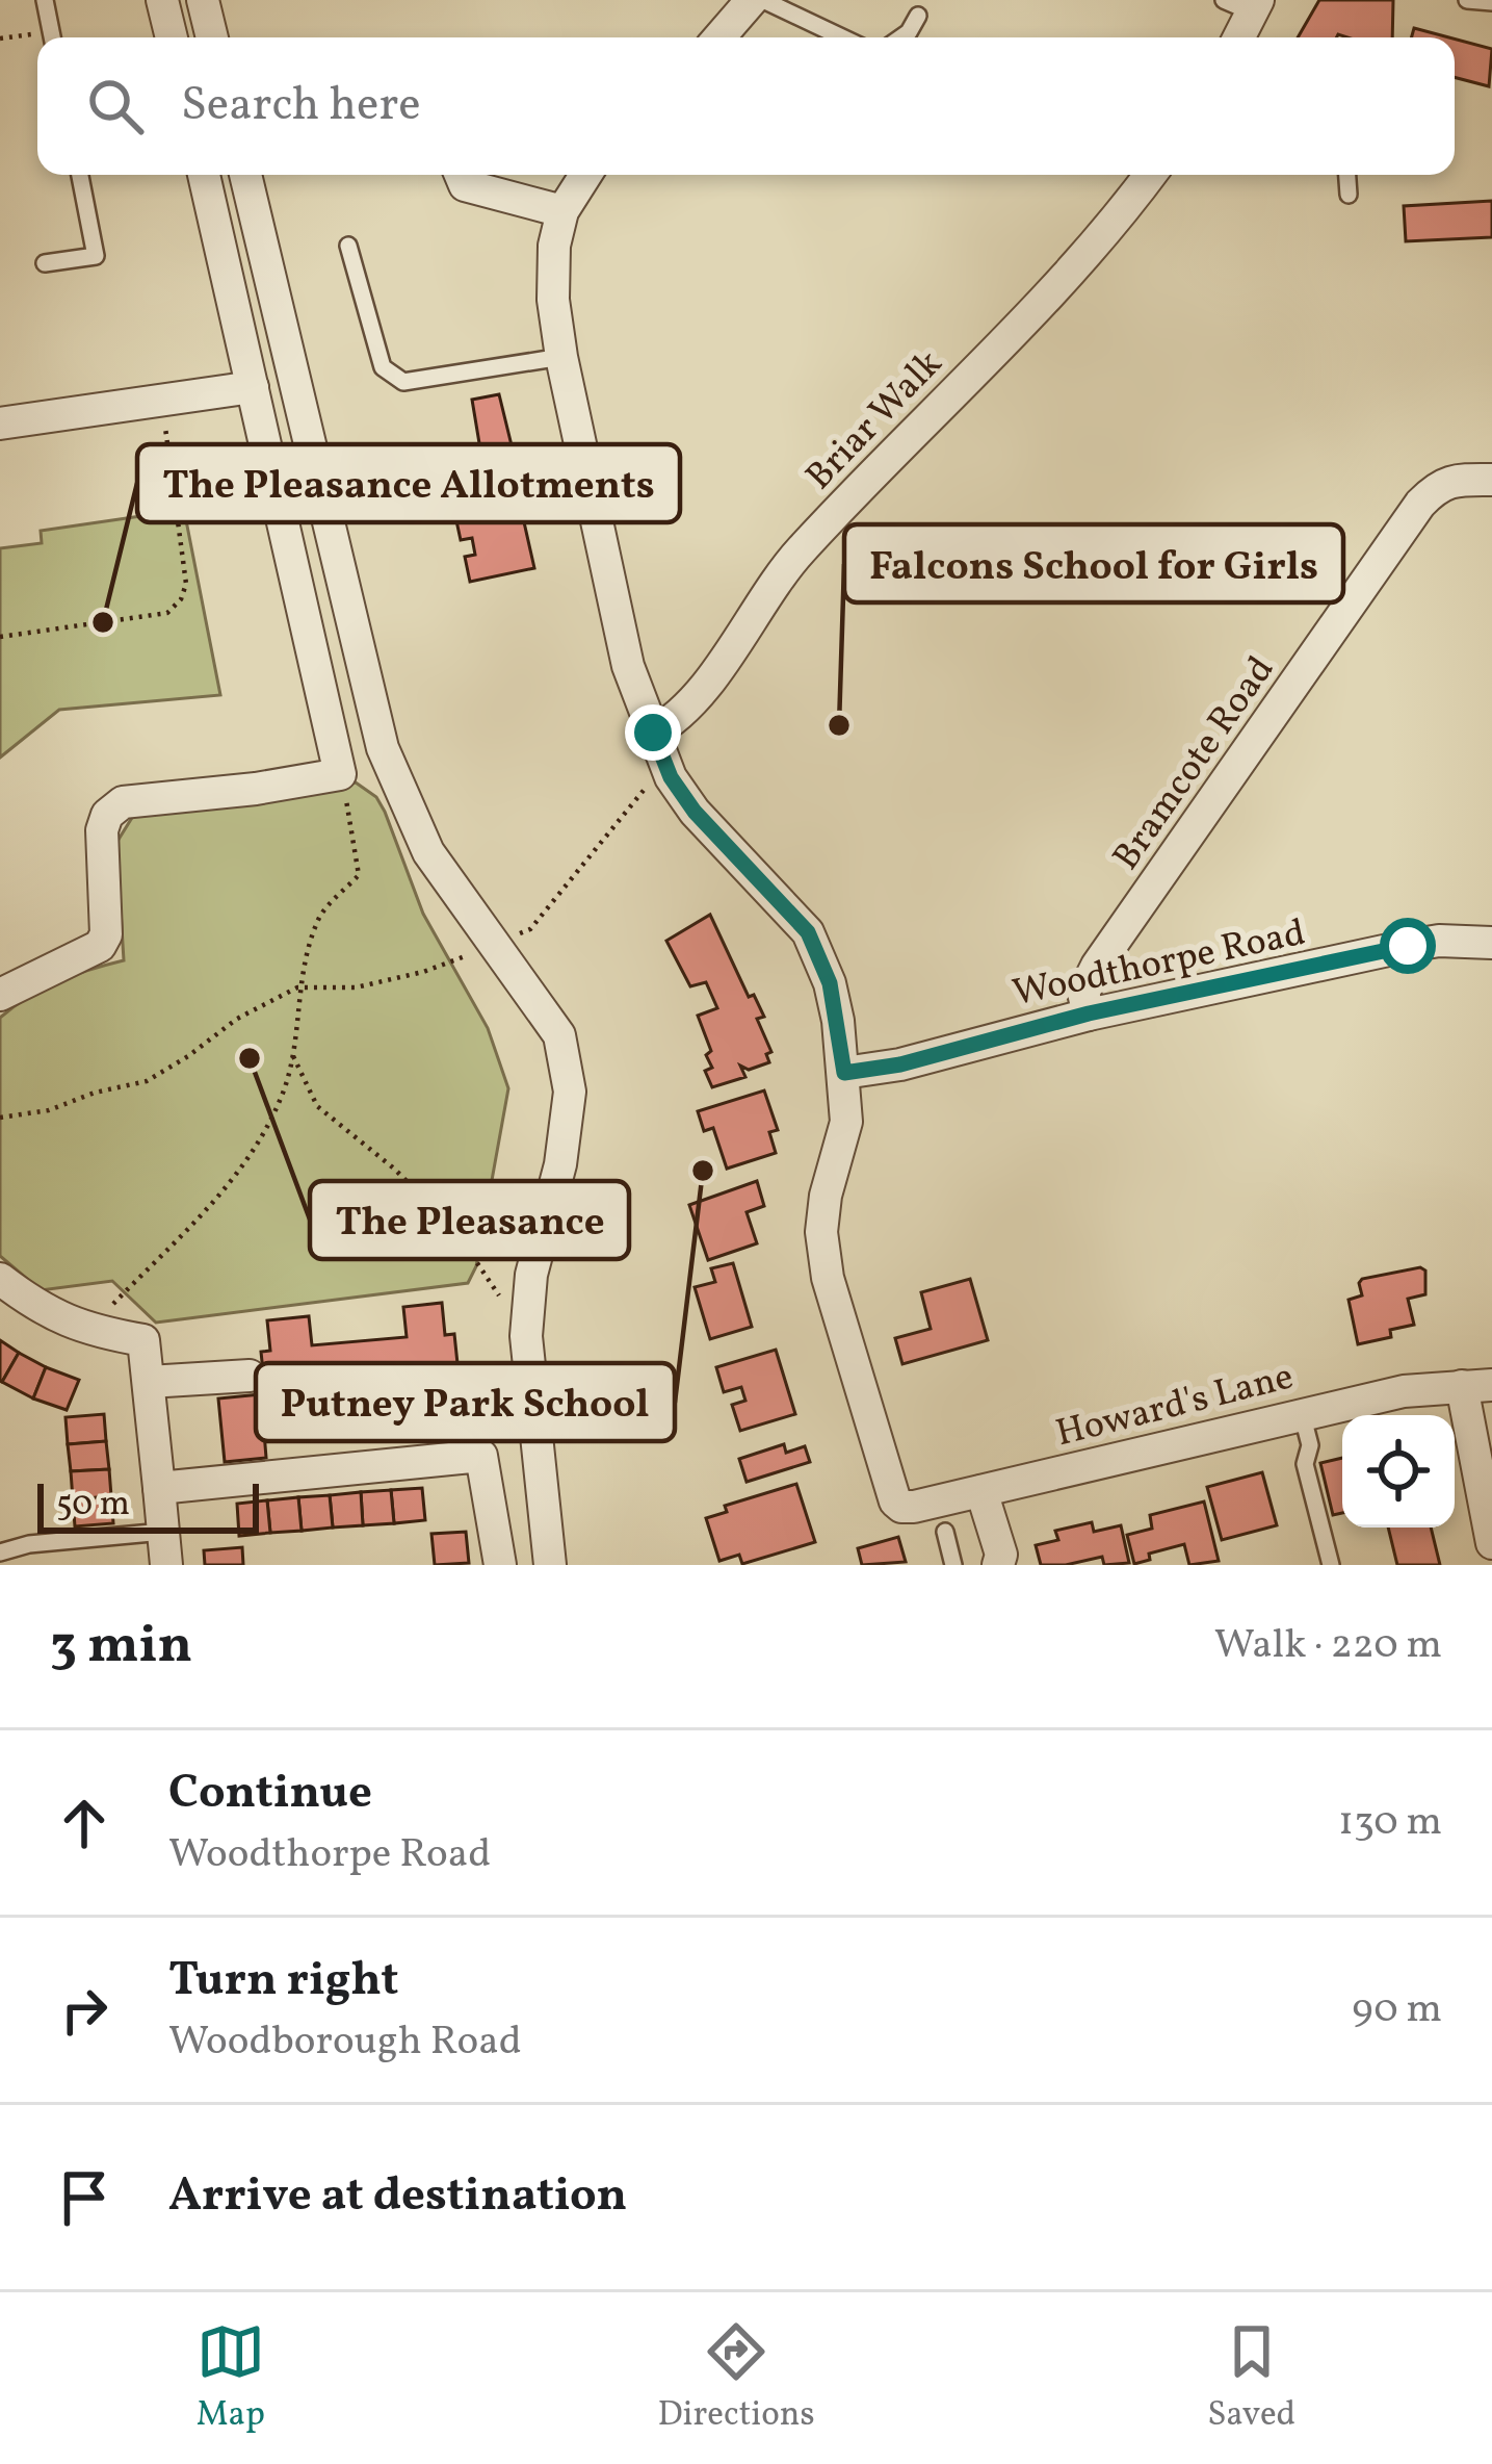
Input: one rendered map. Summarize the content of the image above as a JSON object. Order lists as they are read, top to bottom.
{
  "streets": {
    "street": [
      "Briar Walk",
      "Bramcote Road",
      "Woodthorpe Road",
      "Howard's Lane"
    ]
  },
  "crossings": [
    ["Bramcote Road", "Woodthorpe Road"],
    ["Woodthorpe Road", "Howard's Lane"]
  ],
  "places": [
    "The Pleasance Allotments",
    "Falcons School for Girls",
    "The Pleasance",
    "Putney Park School"
  ],
  "scale_bar": "50 m",
  "page": {
    "search": "Search here",
    "scale": "50 m",
    "heading": ["3 min", "Walk · 220 m"],
    "list": [
      ["Continue", "Woodthorpe Road", "130 m"],
      ["Turn right", "Woodborough Road", "90 m"],
      "Arrive at destination"
    ],
    "nav": ["Map", "Directions", "Saved"]
  }
}
